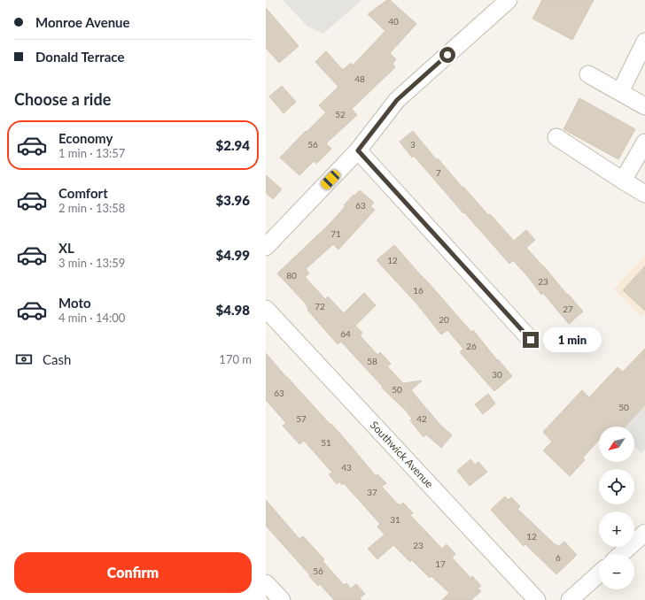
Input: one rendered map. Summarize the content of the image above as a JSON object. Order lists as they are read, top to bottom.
{
  "streets": {
    "street": ["Southwick Avenue"]
  },
  "house_numbers": [
    "40",
    "48",
    "52",
    "56",
    "3",
    "7",
    "63",
    "71",
    "12",
    "80",
    "23",
    "16",
    "72",
    "27",
    "20",
    "64",
    "26",
    "58",
    "30",
    "50",
    "63",
    "50",
    "57",
    "42",
    "51",
    "43",
    "37",
    "31",
    "12",
    "23",
    "6",
    "17",
    "56"
  ],
  "north": "bottom left",
  "page": {
    "banner": ["Monroe Avenue", "Donald Terrace"],
    "heading": "Choose a ride",
    "list": [
      {
        "name": "Economy",
        "note": "1 min · 13:57",
        "value": "$2.94"
      },
      {
        "name": "Comfort",
        "note": "2 min · 13:58",
        "value": "$3.96"
      },
      {
        "name": "XL",
        "note": "3 min · 13:59",
        "value": "$4.99"
      },
      {
        "name": "Moto",
        "note": "4 min · 14:00",
        "value": "$4.98"
      }
    ],
    "bubble": "1 min",
    "pay": ["Cash", "170 m"],
    "map_buttons": ["+", "−"],
    "buttons": "Confirm"
  }
}
